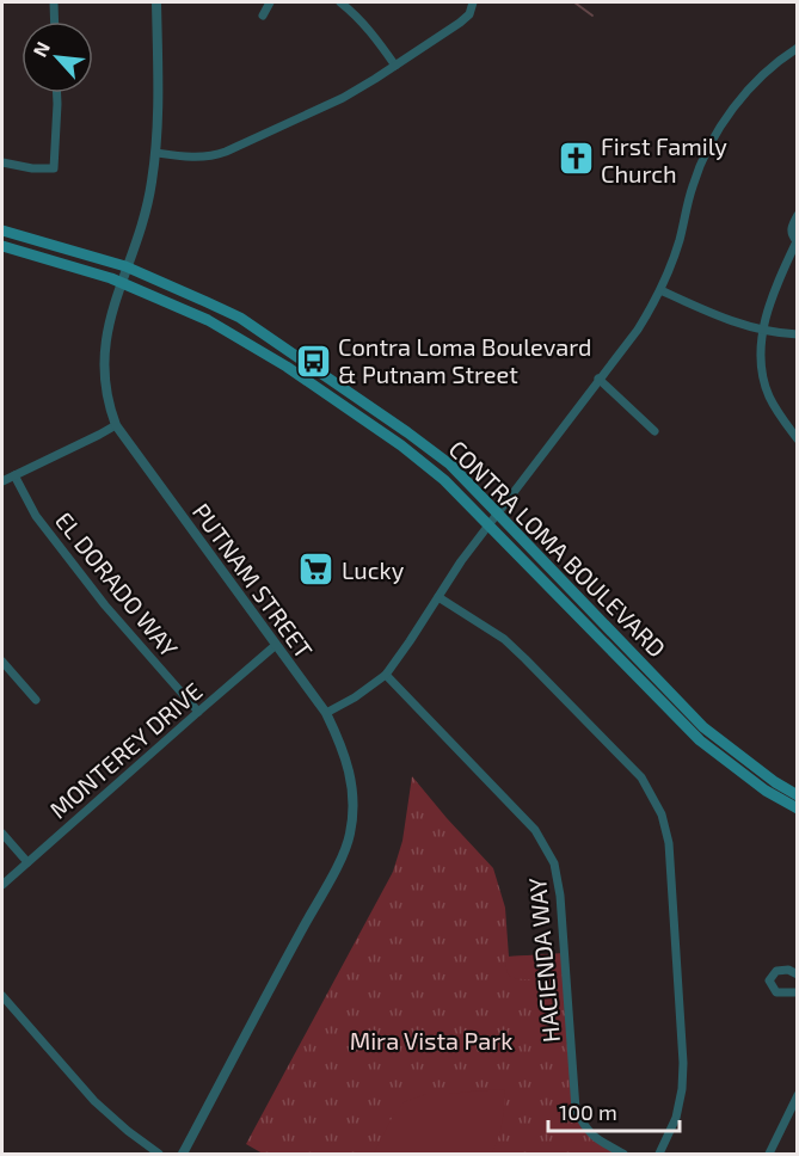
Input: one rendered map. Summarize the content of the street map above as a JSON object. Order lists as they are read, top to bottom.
{
  "streets": {
    "main road": ["CONTRA LOMA BOULEVARD"],
    "street": [
      "PUTNAM STREET",
      "EL DORADO WAY",
      "MONTEREY DRIVE",
      "HACIENDA WAY"
    ]
  },
  "crossings": [
    ["CONTRA LOMA BOULEVARD", "PUTNAM STREET"],
    ["PUTNAM STREET", "MONTEREY DRIVE"],
    ["EL DORADO WAY", "MONTEREY DRIVE"]
  ],
  "parks": ["Mira Vista Park"],
  "places": {
    "church": ["First Family Church"],
    "bus stop": ["Contra Loma Boulevard & Putnam Street"],
    "supermarket": ["Lucky"]
  },
  "scale_bar": "100 m",
  "north": "top left"
}
